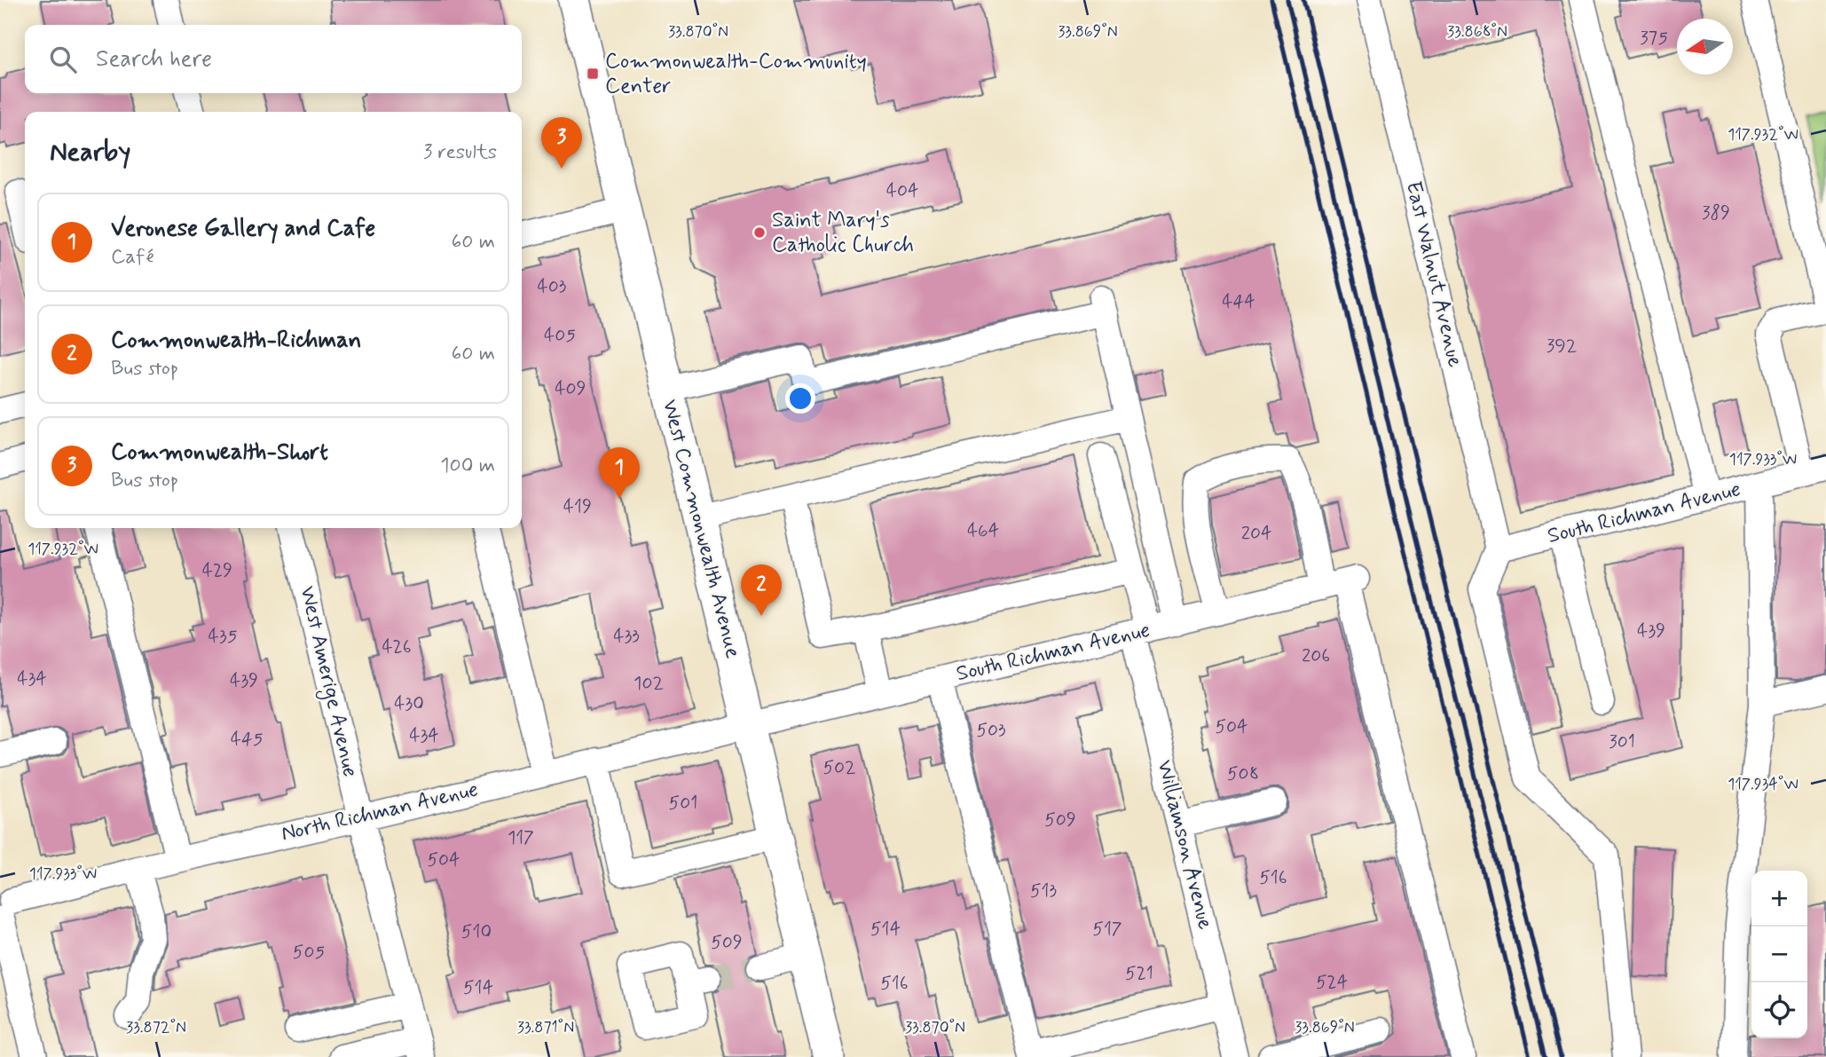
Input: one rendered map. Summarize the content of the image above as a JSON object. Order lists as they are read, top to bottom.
{
  "streets": {
    "main road": ["West Commonwealth Avenue"],
    "street": [
      "East Walnut Avenue",
      "South Richman Avenue",
      "West Amerige Avenue",
      "North Richman Avenue",
      "Williamson Avenue"
    ]
  },
  "crossings": [
    ["East Walnut Avenue", "South Richman Avenue"],
    ["South Richman Avenue", "West Commonwealth Avenue"],
    ["South Richman Avenue", "North Richman Avenue"],
    ["South Richman Avenue", "Williamson Avenue"],
    ["West Commonwealth Avenue", "North Richman Avenue"],
    ["West Amerige Avenue", "North Richman Avenue"]
  ],
  "places": {
    "transit": ["Commonwealth-Community Center"],
    "other": ["Saint Mary's Catholic Church"]
  },
  "house_numbers": [
    "375",
    "404",
    "389",
    "403",
    "444",
    "405",
    "392",
    "409",
    "419",
    "464",
    "204",
    "429",
    "439",
    "435",
    "433",
    "426",
    "206",
    "434",
    "439",
    "102",
    "430",
    "504",
    "503",
    "434",
    "445",
    "301",
    "502",
    "508",
    "501",
    "509",
    "117",
    "504",
    "516",
    "513",
    "514",
    "517",
    "510",
    "509",
    "505",
    "521",
    "524",
    "516",
    "514"
  ],
  "north": "left",
  "page": {
    "search": "Search here",
    "heading": ["Nearby", "3 results"],
    "pins": ["3", "1", "2"],
    "list": [
      {
        "mark": "1",
        "name": "Veronese Gallery and Cafe",
        "note": "Café",
        "value": "60 m"
      },
      {
        "mark": "2",
        "name": "Commonwealth-Richman",
        "note": "Bus stop",
        "value": "60 m"
      },
      {
        "mark": "3",
        "name": "Commonwealth-Short",
        "note": "Bus stop",
        "value": "100 m"
      }
    ],
    "map_buttons": ["+", "−"]
  },
  "coordinates": [
    "33.870°N",
    "33.869°N",
    "33.868°N",
    "117.932°W",
    "117.933°W",
    "117.934°W",
    "33.872°N",
    "33.871°N"
  ]
}
